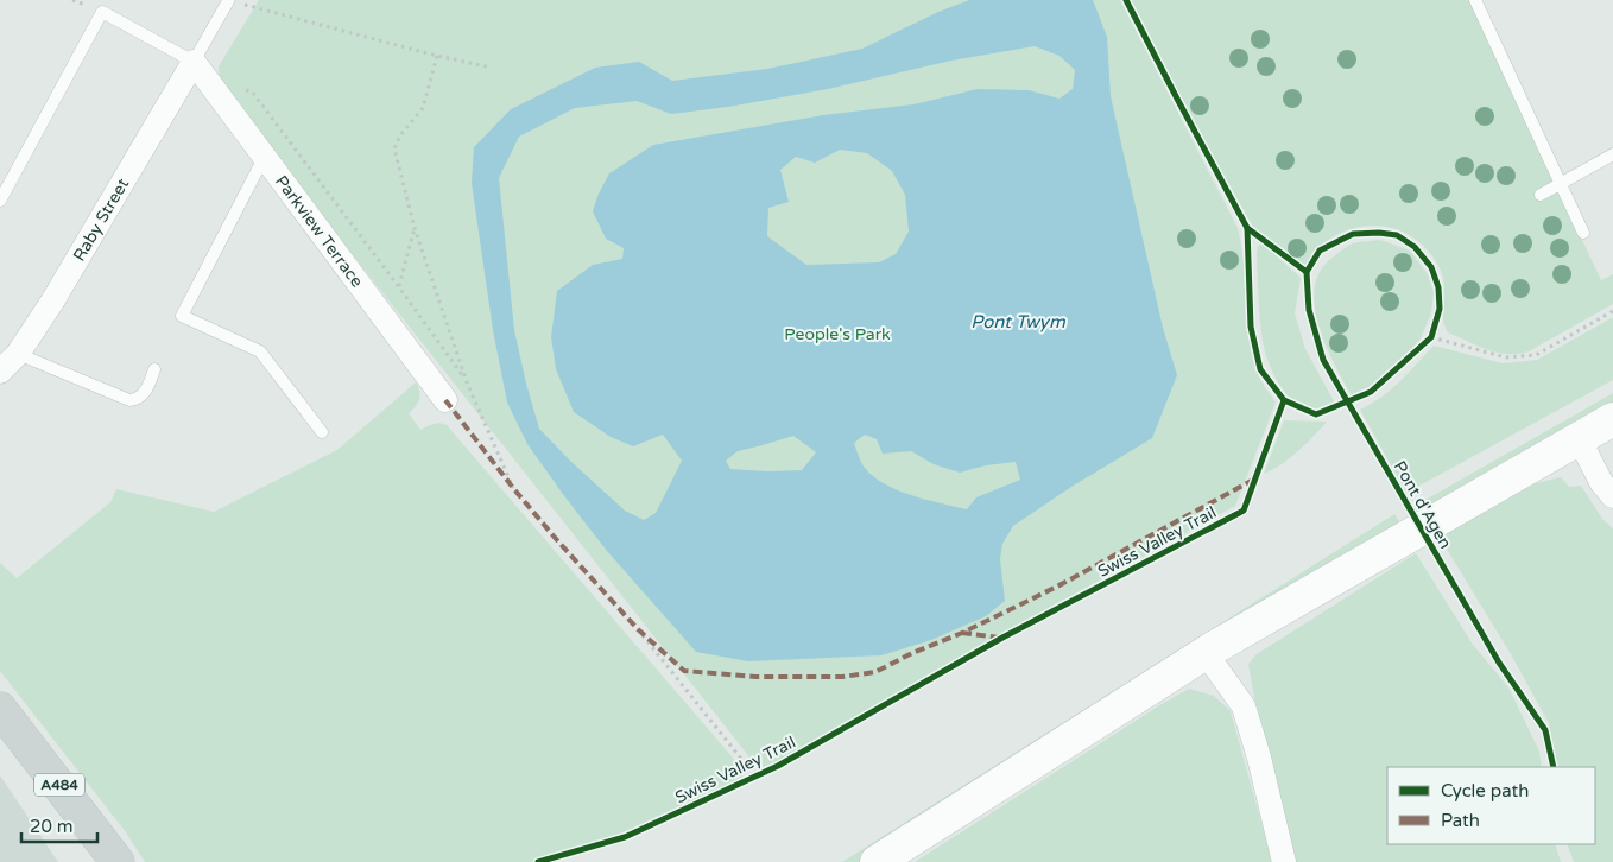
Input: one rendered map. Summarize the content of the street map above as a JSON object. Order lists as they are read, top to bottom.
{
  "streets": {
    "main road": ["A484"],
    "street": ["Raby Street", "Parkview Terrace"],
    "cycle path": ["Pont d'Agen", "Swiss Valley Trail"]
  },
  "crossings": [
    ["Raby Street", "Parkview Terrace"]
  ],
  "water": ["Pont Twym"],
  "parks": ["People's Park"],
  "legend": ["Cycle path", "Path"],
  "scale_bar": "20 m"
}
